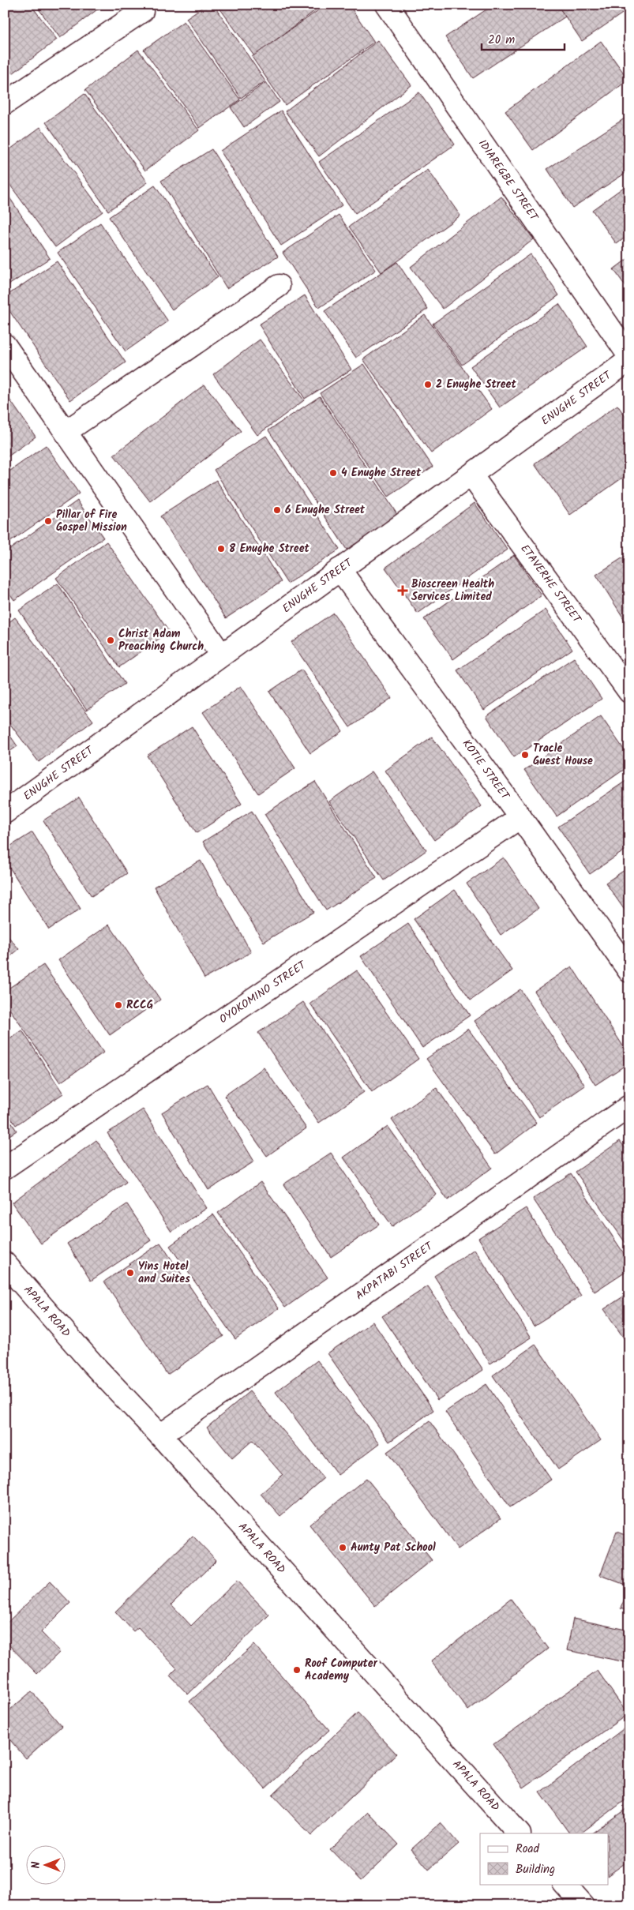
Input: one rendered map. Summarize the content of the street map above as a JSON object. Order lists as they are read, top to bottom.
{
  "streets": {
    "street": [
      "IDIAREGBE STREET",
      "ENUGHE STREET",
      "ETAVERHE STREET",
      "KOTIE STREET",
      "OYOKOMINO STREET",
      "AKPATABI STREET",
      "APALA ROAD"
    ]
  },
  "crossings": [
    ["ENUGHE STREET", "ETAVERHE STREET"],
    ["ENUGHE STREET", "KOTIE STREET"],
    ["KOTIE STREET", "OYOKOMINO STREET"],
    ["AKPATABI STREET", "APALA ROAD"]
  ],
  "places": {
    "other": [
      "2 Enughe Street",
      "4 Enughe Street",
      "6 Enughe Street",
      "Pillar of Fire Gospel Mission",
      "8 Enughe Street",
      "Christ Adam Preaching Church",
      "Tracle Guest House",
      "RCCG",
      "Yins Hotel and Suites",
      "Aunty Pat School",
      "Roof Computer Academy"
    ],
    "health": ["Bioscreen Health Services Limited"]
  },
  "legend": ["Road", "Building"],
  "scale_bar": "20 m",
  "north": "left"
}
